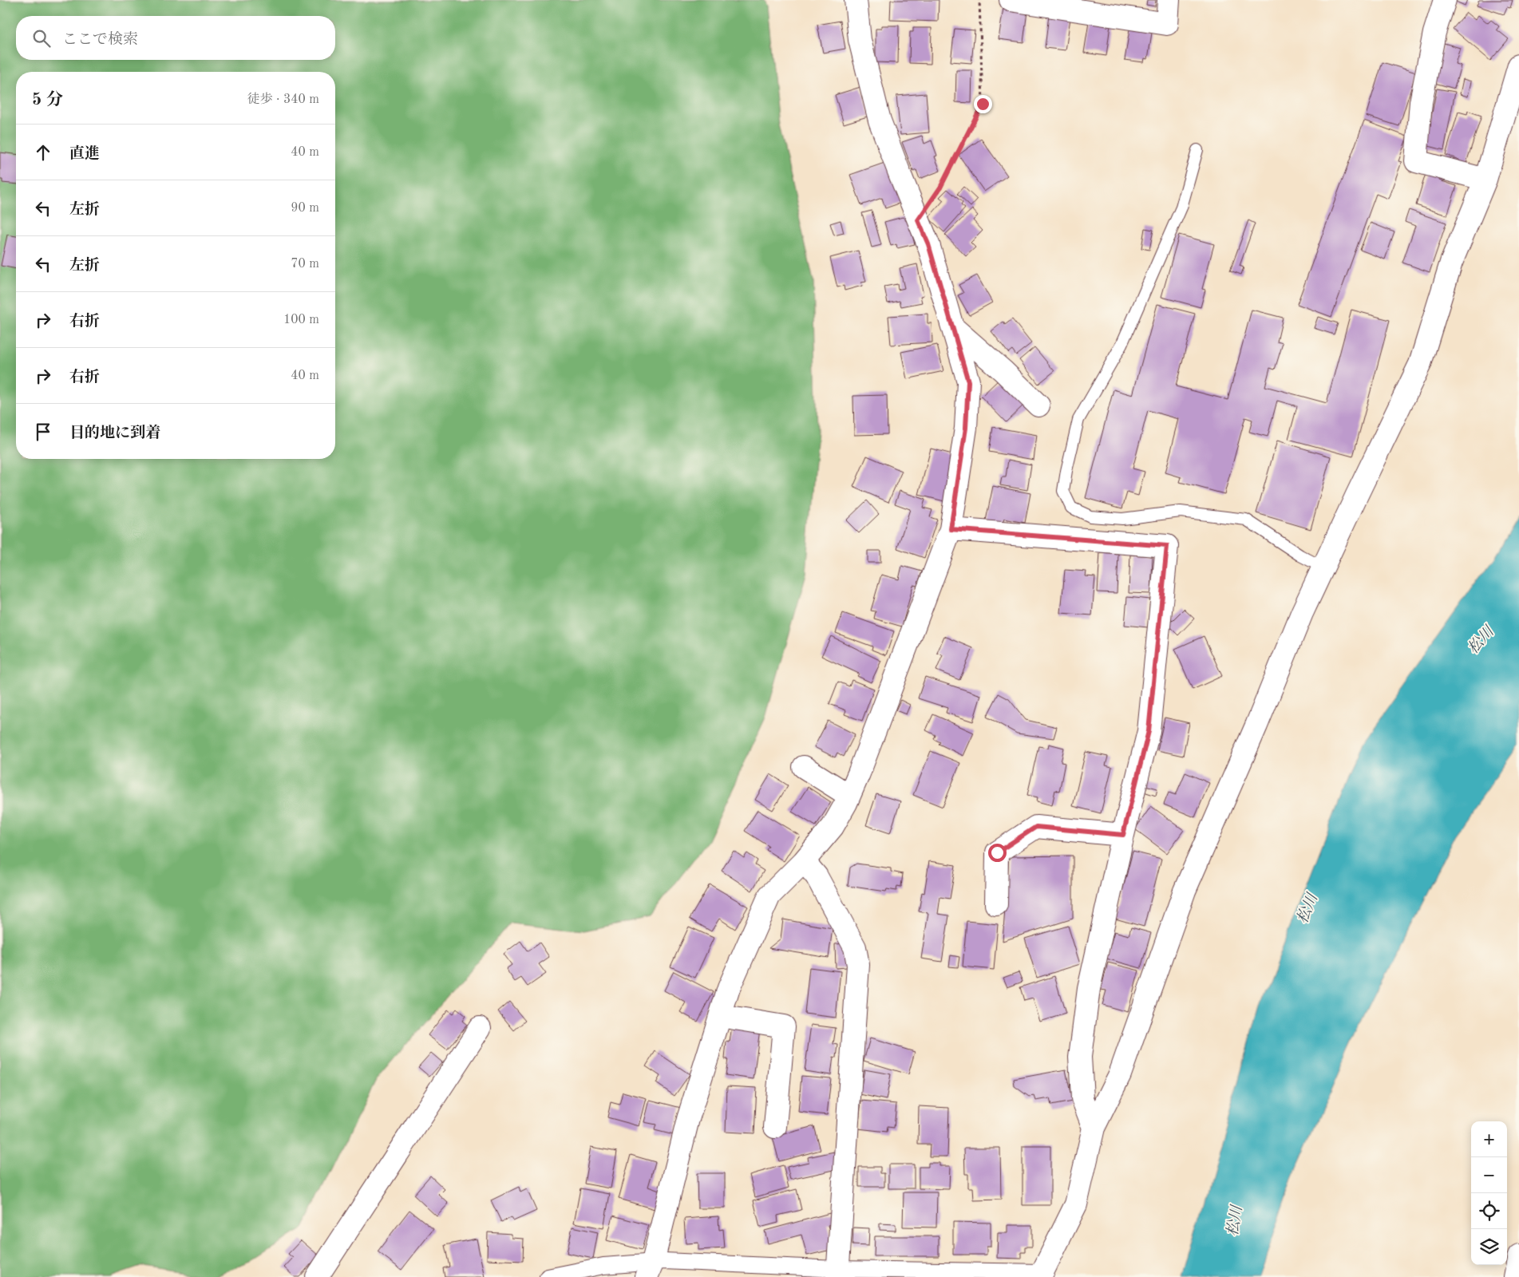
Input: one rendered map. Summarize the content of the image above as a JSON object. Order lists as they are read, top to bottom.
{
  "water": ["松川"],
  "page": {
    "search": "ここで検索",
    "heading": ["5 分", "徒歩 · 340 m"],
    "list": [
      ["直進", "40 m"],
      ["左折", "90 m"],
      ["左折", "70 m"],
      ["右折", "100 m"],
      ["右折", "40 m"],
      "目的地に到着"
    ],
    "map_buttons": ["+", "−"]
  }
}
